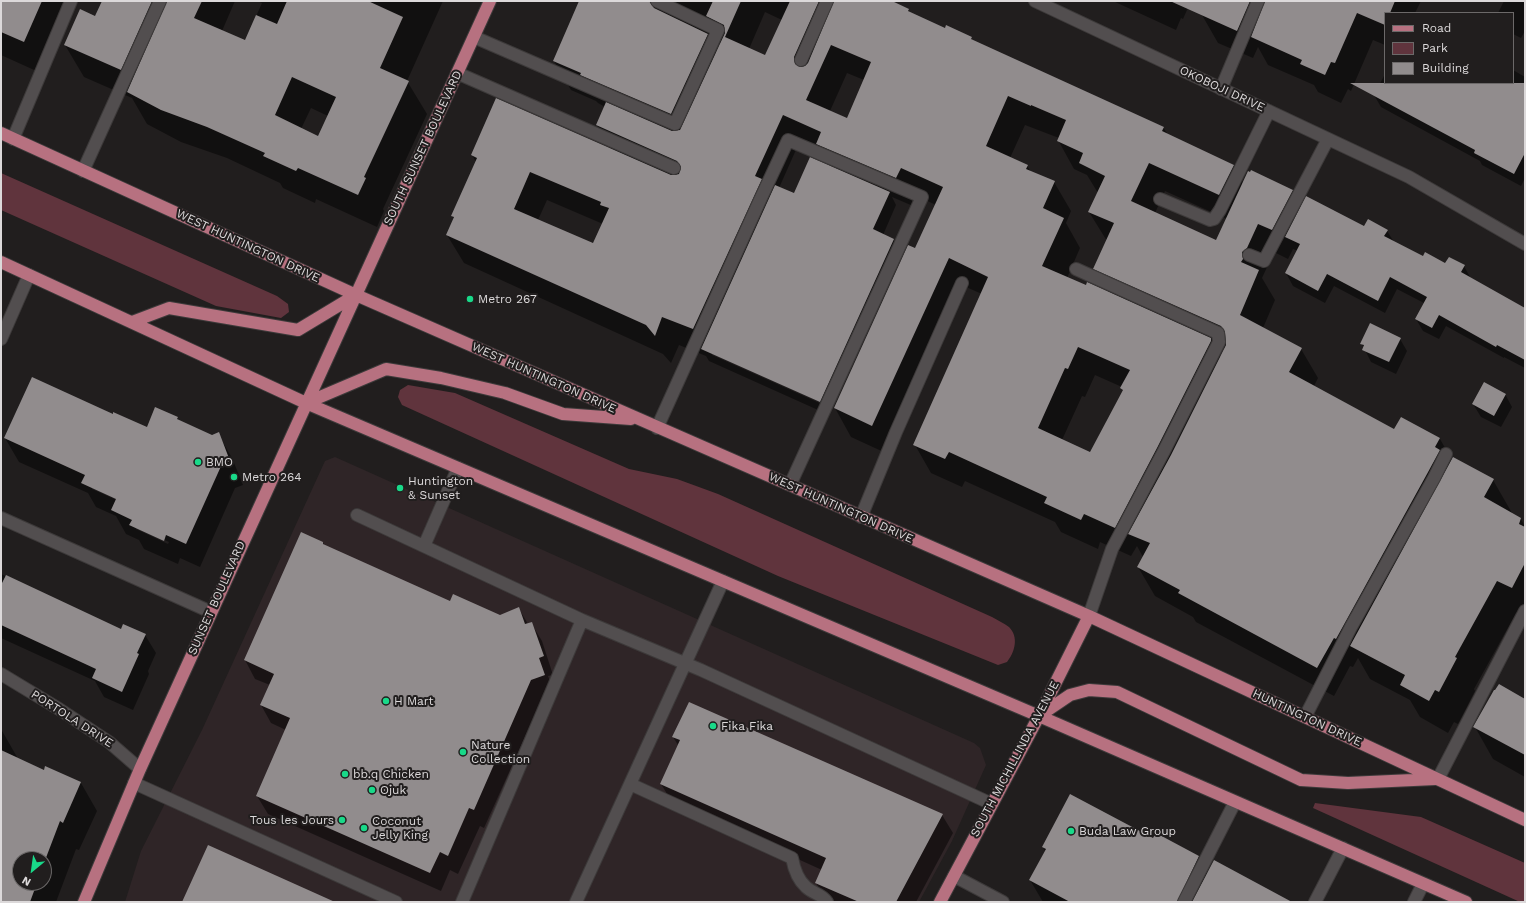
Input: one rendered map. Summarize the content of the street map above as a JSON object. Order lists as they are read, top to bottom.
{
  "streets": {
    "main road": [
      "SOUTH SUNSET BOULEVARD",
      "WEST HUNTINGTON DRIVE",
      "SUNSET BOULEVARD",
      "HUNTINGTON DRIVE",
      "SOUTH MICHILLINDA AVENUE"
    ],
    "street": ["OKOBOJI DRIVE", "PORTOLA DRIVE"]
  },
  "crossings": [
    ["SOUTH SUNSET BOULEVARD", "WEST HUNTINGTON DRIVE"],
    ["SOUTH SUNSET BOULEVARD", "SUNSET BOULEVARD"],
    ["WEST HUNTINGTON DRIVE", "SUNSET BOULEVARD"],
    ["WEST HUNTINGTON DRIVE", "HUNTINGTON DRIVE"],
    ["WEST HUNTINGTON DRIVE", "SOUTH MICHILLINDA AVENUE"],
    ["SUNSET BOULEVARD", "PORTOLA DRIVE"],
    ["HUNTINGTON DRIVE", "SOUTH MICHILLINDA AVENUE"]
  ],
  "places": [
    "Metro 267",
    "BMO",
    "Metro 264",
    "Huntington & Sunset",
    "H Mart",
    "Fika Fika",
    "Nature Collection",
    "bb.q Chicken",
    "Ojuk",
    "Tous les Jours",
    "Coconut Jelly King",
    "Buda Law Group"
  ],
  "legend": ["Road", "Park", "Building"],
  "north": "bottom left"
}
